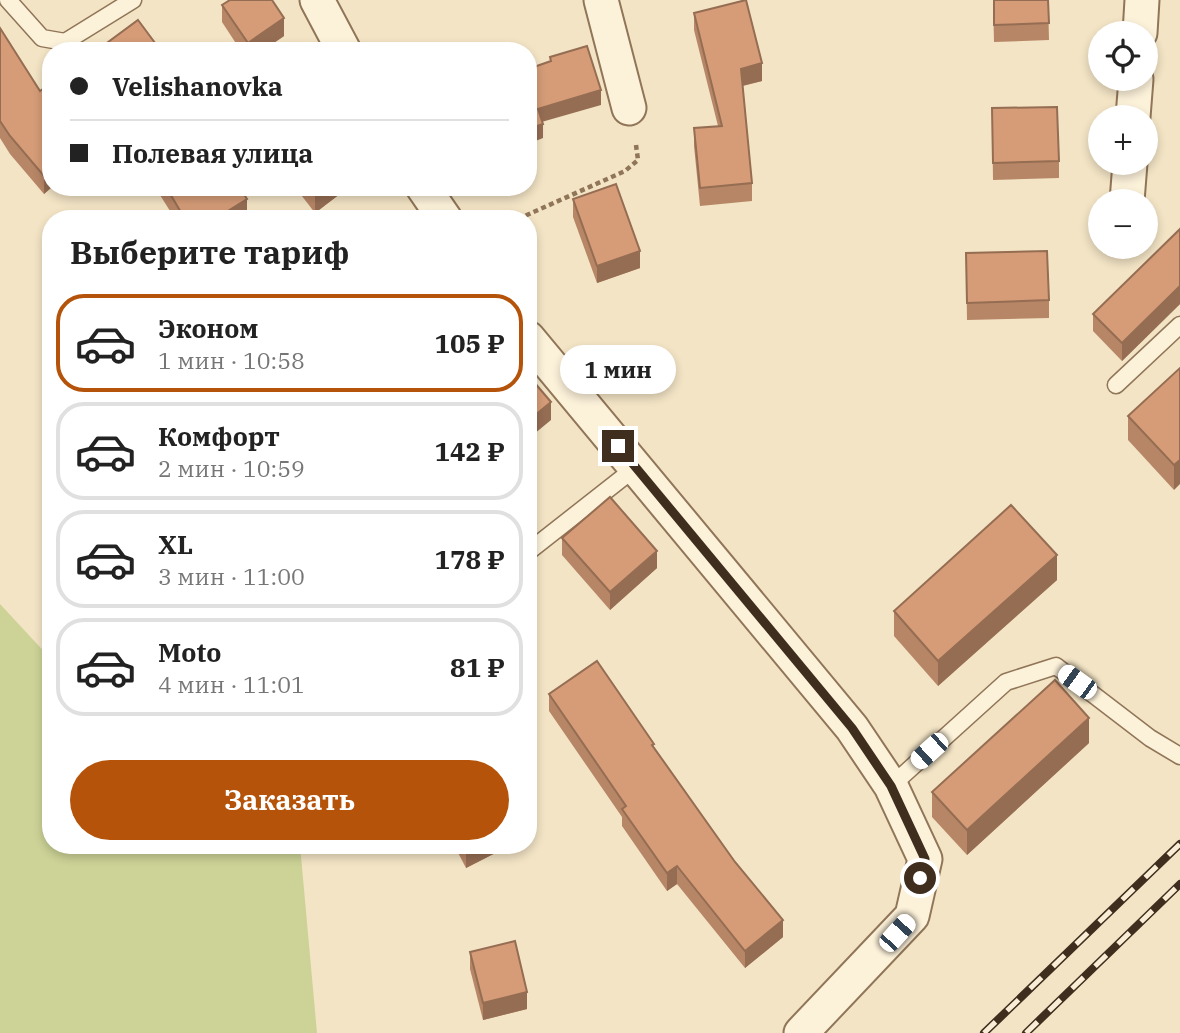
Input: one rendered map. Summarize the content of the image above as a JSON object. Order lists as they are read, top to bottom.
{
  "page": {
    "map_buttons": ["+", "−"],
    "banner": ["Velishanovka", "Полевая улица"],
    "heading": "Выберите тариф",
    "list": [
      {
        "name": "Эконом",
        "note": "1 мин · 10:58",
        "value": "105 ₽"
      },
      {
        "name": "Комфорт",
        "note": "2 мин · 10:59",
        "value": "142 ₽"
      },
      {
        "name": "XL",
        "note": "3 мин · 11:00",
        "value": "178 ₽"
      },
      {
        "name": "Moto",
        "note": "4 мин · 11:01",
        "value": "81 ₽"
      }
    ],
    "bubble": "1 мин",
    "buttons": "Заказать"
  }
}
